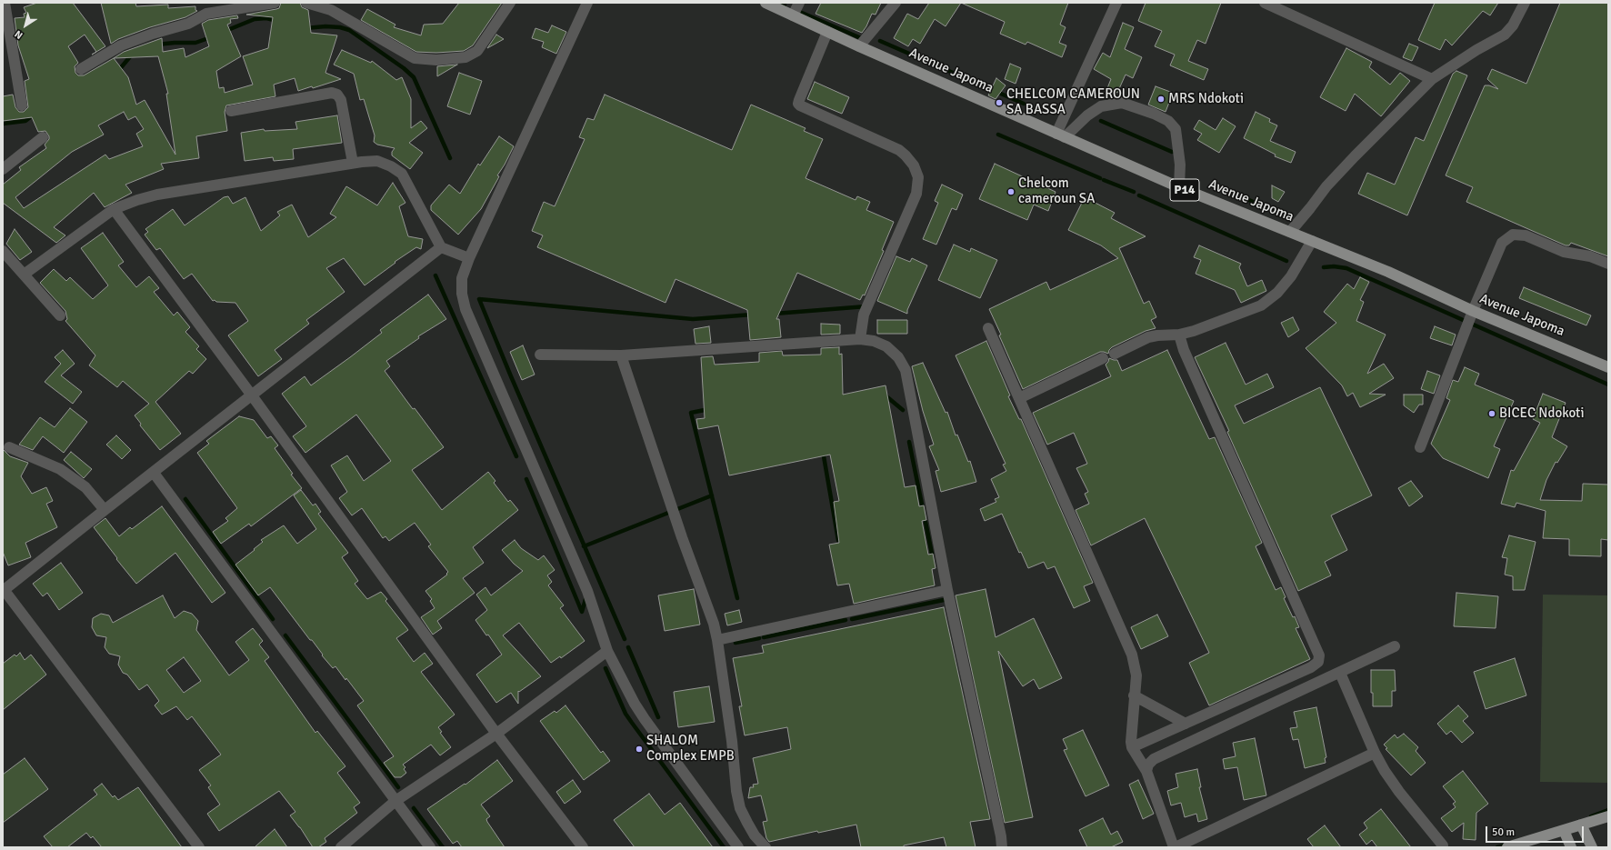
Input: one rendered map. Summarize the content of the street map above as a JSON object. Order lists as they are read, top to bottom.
{
  "streets": {
    "main road": ["Avenue Japoma", "P14"]
  },
  "places": [
    "MRS Ndokoti",
    "CHELCOM CAMEROUN SA BASSA",
    "Chelcom cameroun SA",
    "BICEC Ndokoti",
    "SHALOM Complex EMPB"
  ],
  "scale_bar": "50 m",
  "north": "bottom left"
}
